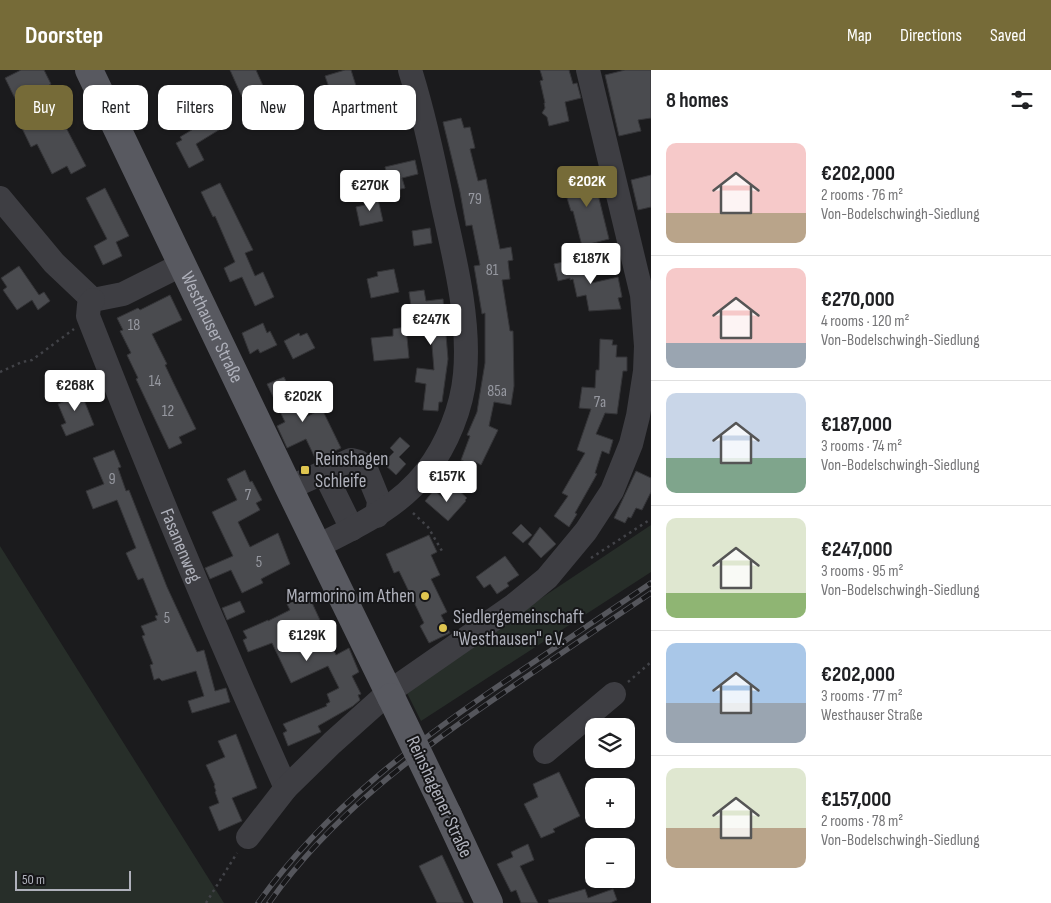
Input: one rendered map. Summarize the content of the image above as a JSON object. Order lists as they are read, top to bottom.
{
  "streets": {
    "main road": ["Westhauser Straße", "Reinshagener Straße"],
    "street": ["Fasanenweg"]
  },
  "crossings": [
    ["Westhauser Straße", "Reinshagener Straße"]
  ],
  "places": {
    "transit": ["Reinshagen Schleife"],
    "other": ["Marmorino im Athen", "Siedlergemeinschaft \"Westhausen\" e.V."]
  },
  "house_numbers": [
    "79",
    "81",
    "18",
    "14",
    "85a",
    "7a",
    "12",
    "9",
    "7",
    "5",
    "5"
  ],
  "scale_bar": "50 m",
  "page": {
    "header": "Doorstep",
    "nav": ["Map", "Directions", "Saved"],
    "heading": "8 homes",
    "chip": [
      "Buy",
      "Rent",
      "Filters",
      "New",
      "Apartment"
    ],
    "list": [
      {
        "name": "€202,000",
        "note": "2 rooms · 76 m² · Von-Bodelschwingh-Siedlung"
      },
      {
        "name": "€270,000",
        "note": "4 rooms · 120 m² · Von-Bodelschwingh-Siedlung"
      },
      {
        "name": "€187,000",
        "note": "3 rooms · 74 m² · Von-Bodelschwingh-Siedlung"
      },
      {
        "name": "€247,000",
        "note": "3 rooms · 95 m² · Von-Bodelschwingh-Siedlung"
      },
      {
        "name": "€202,000",
        "note": "3 rooms · 77 m² · Westhauser Straße"
      },
      {
        "name": "€157,000",
        "note": "2 rooms · 78 m² · Von-Bodelschwingh-Siedlung"
      }
    ],
    "price": [
      "€202K",
      "€270K",
      "€187K",
      "€247K",
      "€268K",
      "€202K",
      "€157K",
      "€129K"
    ],
    "map_buttons": ["+", "−"],
    "scale": "50 m"
  }
}
